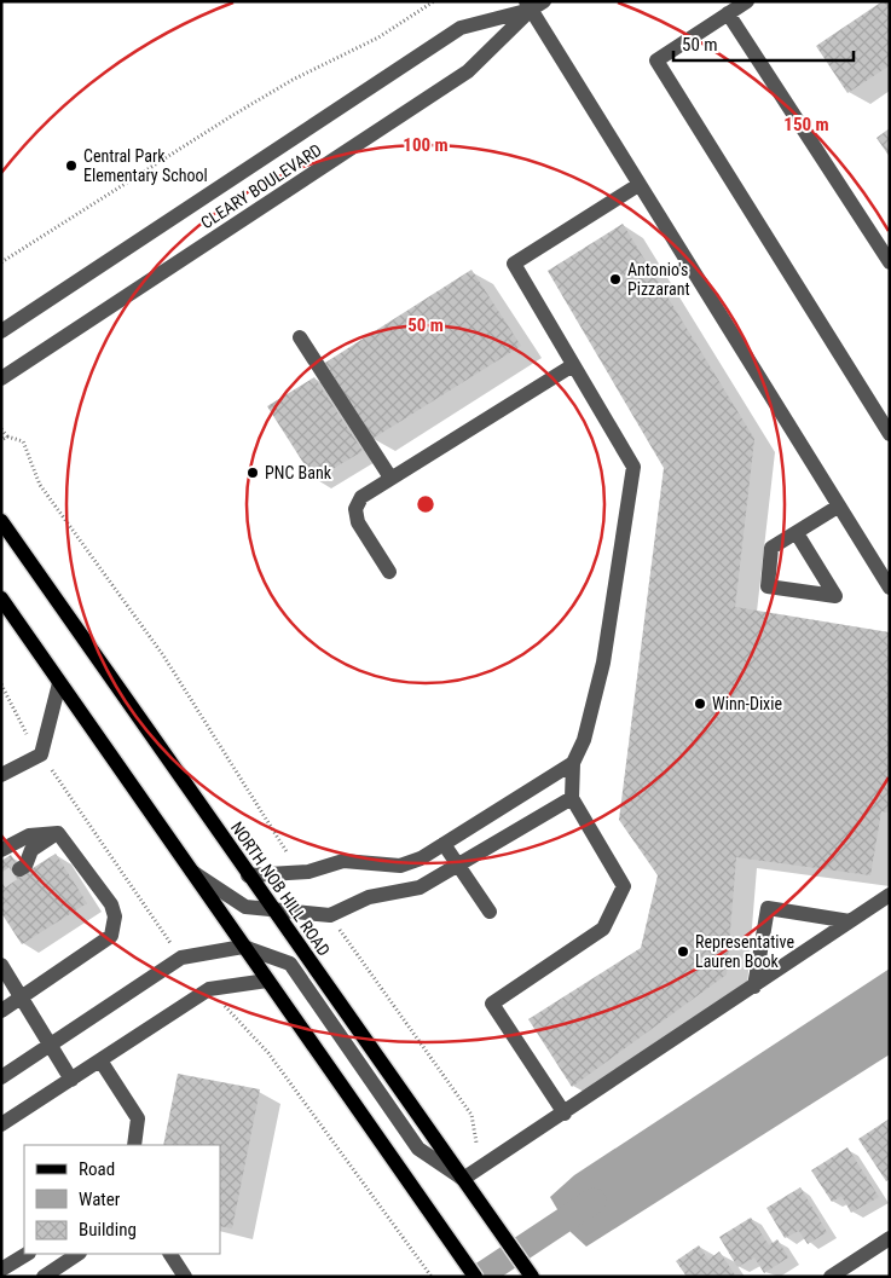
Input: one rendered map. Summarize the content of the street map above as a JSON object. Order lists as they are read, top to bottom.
{
  "streets": {
    "main road": ["NORTH NOB HILL ROAD"],
    "street": ["CLEARY BOULEVARD"]
  },
  "places": [
    "Central Park Elementary School",
    "Antonio's Pizzarant",
    "PNC Bank",
    "Winn-Dixie",
    "Representative Lauren Book"
  ],
  "legend": ["Road", "Water", "Building"],
  "scale_bar": "50 m",
  "rings": ["150 m", "100 m", "50 m"]
}
